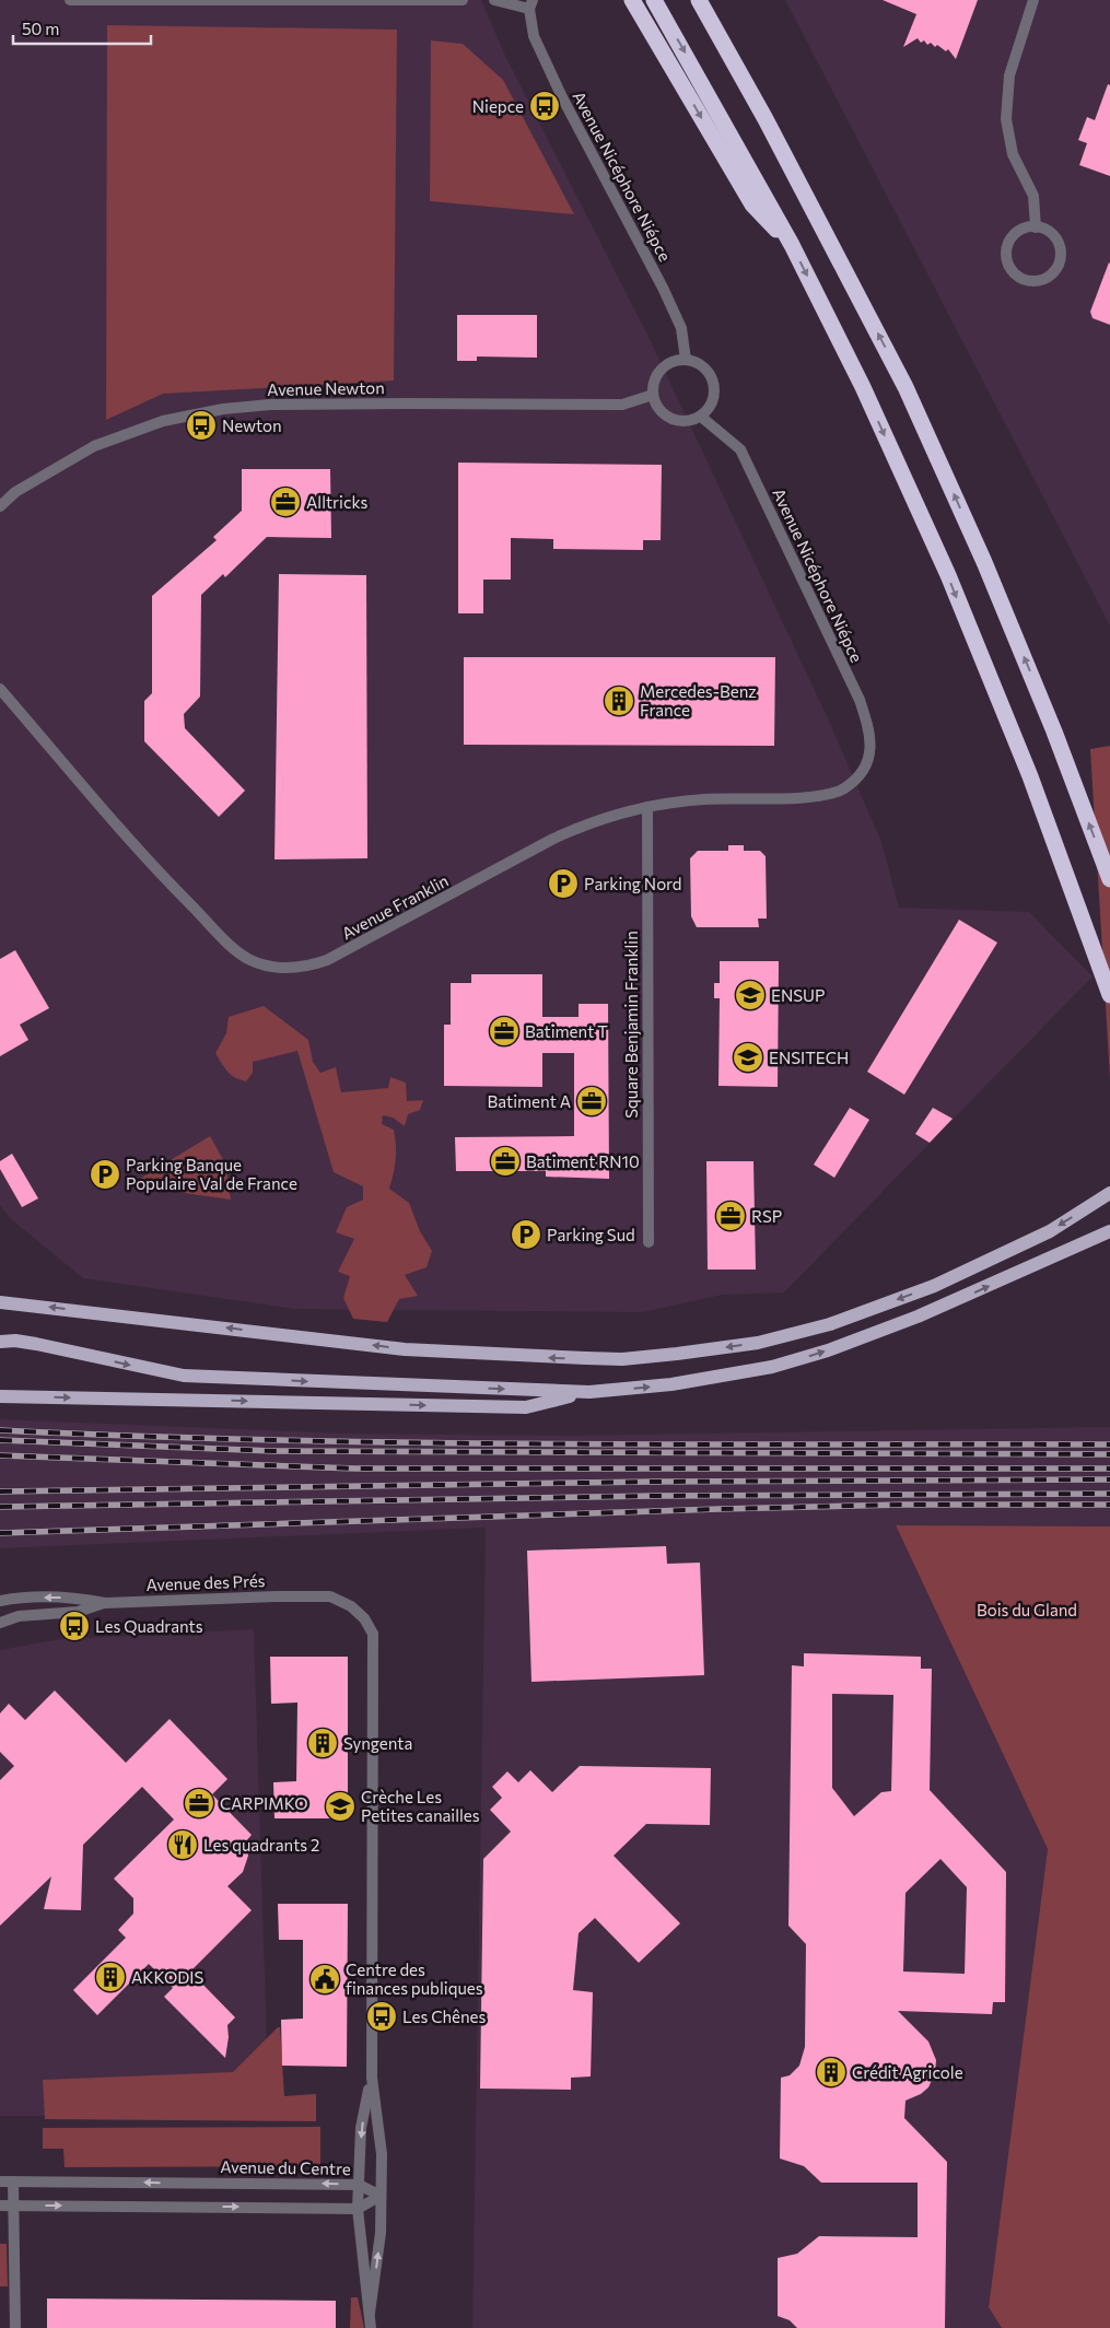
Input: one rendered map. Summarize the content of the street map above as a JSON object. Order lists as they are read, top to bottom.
{
  "streets": {
    "street": [
      "Avenue Nicéphore Niépce",
      "Avenue Newton",
      "Avenue Franklin",
      "Square Benjamin Franklin",
      "Avenue des Prés",
      "Avenue du Centre"
    ]
  },
  "crossings": [
    ["Avenue Nicéphore Niépce", "Avenue Newton"],
    ["Avenue Nicéphore Niépce", "Avenue Franklin"],
    ["Avenue Franklin", "Square Benjamin Franklin"]
  ],
  "parks": ["Bois du Gland"],
  "places": {
    "bus stop": [
      "Niepce",
      "Newton",
      "Les Quadrants",
      "Les Chênes"
    ],
    "office": [
      "Alltricks",
      "Batiment T",
      "Batiment A",
      "Batiment RN10",
      "RSP",
      "CARPIMKO"
    ],
    "building": [
      "Mercedes-Benz France",
      "Syngenta",
      "AKKODIS",
      "Crédit Agricole"
    ],
    "parking": ["Parking Nord", "Parking Banque Populaire Val de France", "Parking Sud"],
    "school or university": ["ENSUP", "ENSITECH", "Crèche Les Petites canailles"],
    "restaurant": ["Les quadrants 2"],
    "public building": ["Centre des finances publiques"]
  },
  "scale_bar": "50 m"
}
